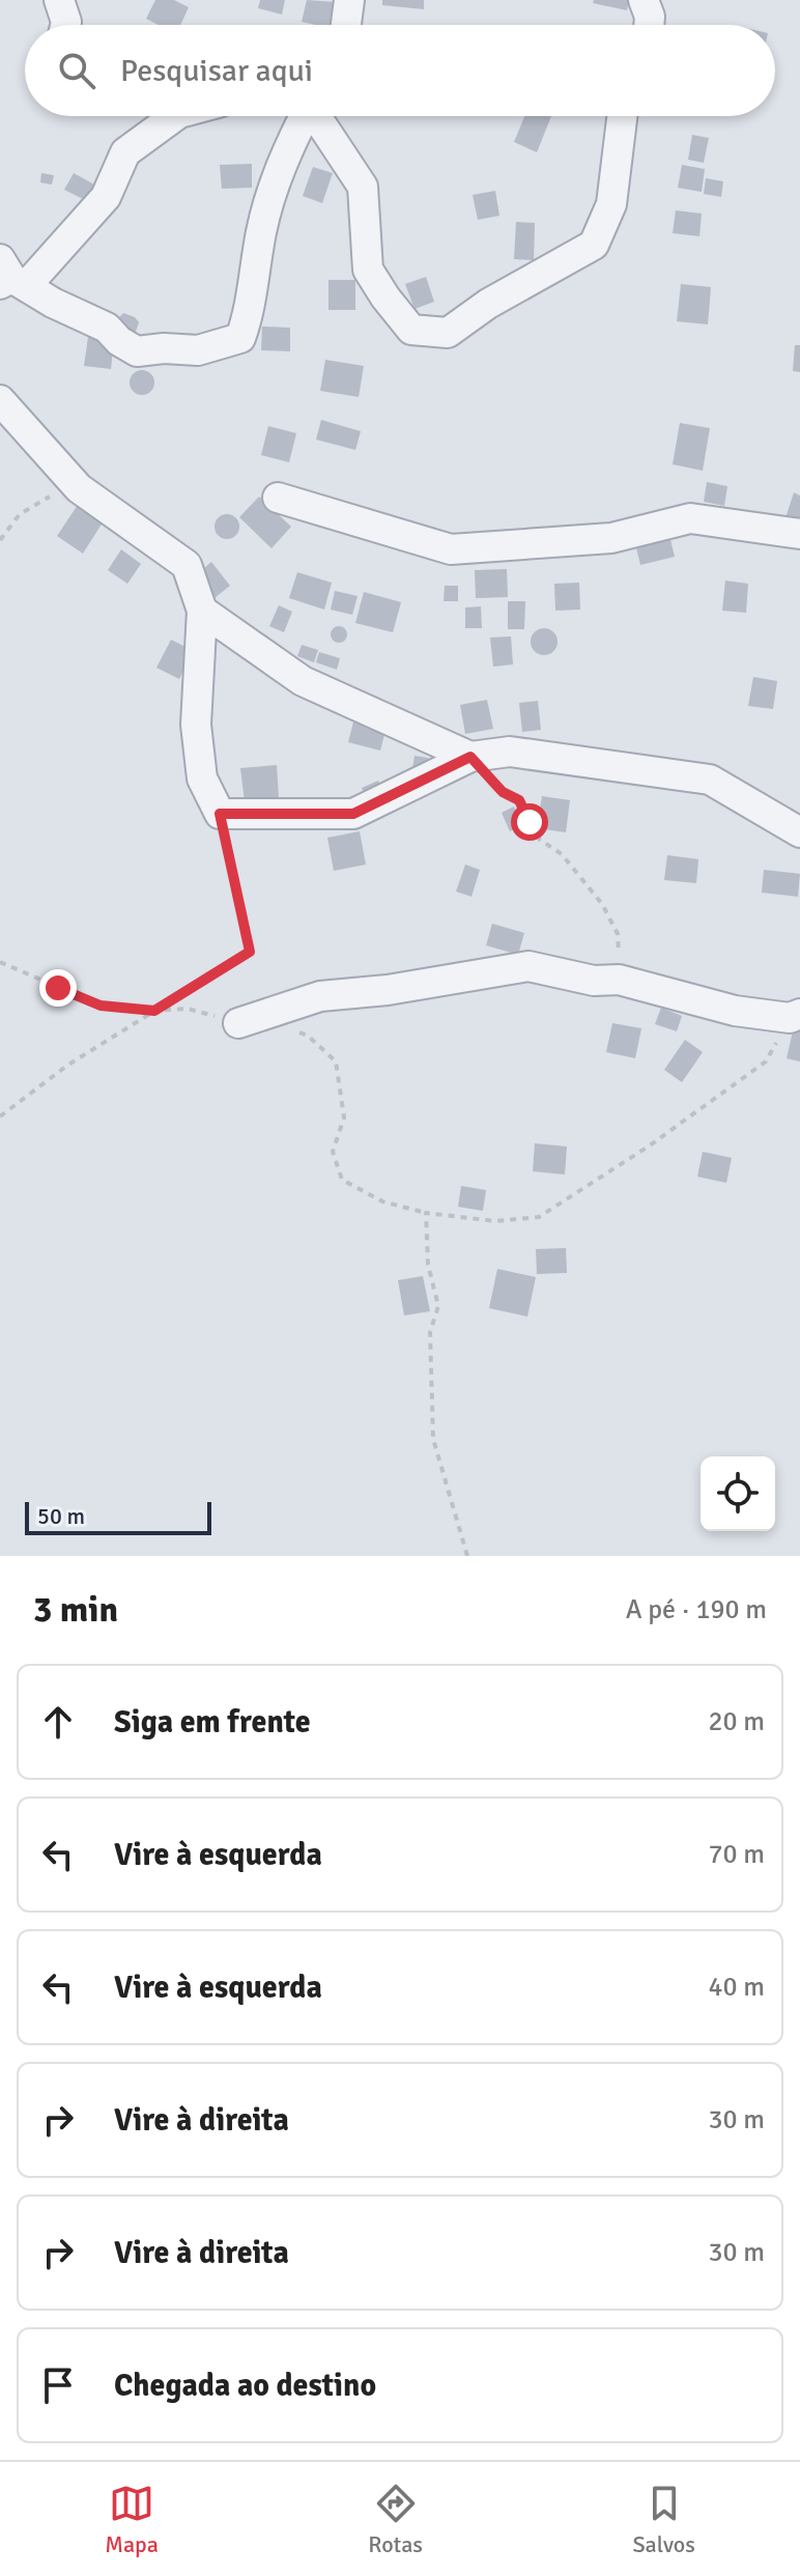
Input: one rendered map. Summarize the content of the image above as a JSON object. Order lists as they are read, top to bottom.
{
  "scale_bar": "50 m",
  "page": {
    "search": "Pesquisar aqui",
    "scale": "50 m",
    "heading": ["3 min", "A pé · 190 m"],
    "list": [
      ["Siga em frente", "20 m"],
      ["Vire à esquerda", "70 m"],
      ["Vire à esquerda", "40 m"],
      ["Vire à direita", "30 m"],
      ["Vire à direita", "30 m"],
      "Chegada ao destino"
    ],
    "nav": ["Mapa", "Rotas", "Salvos"]
  }
}
